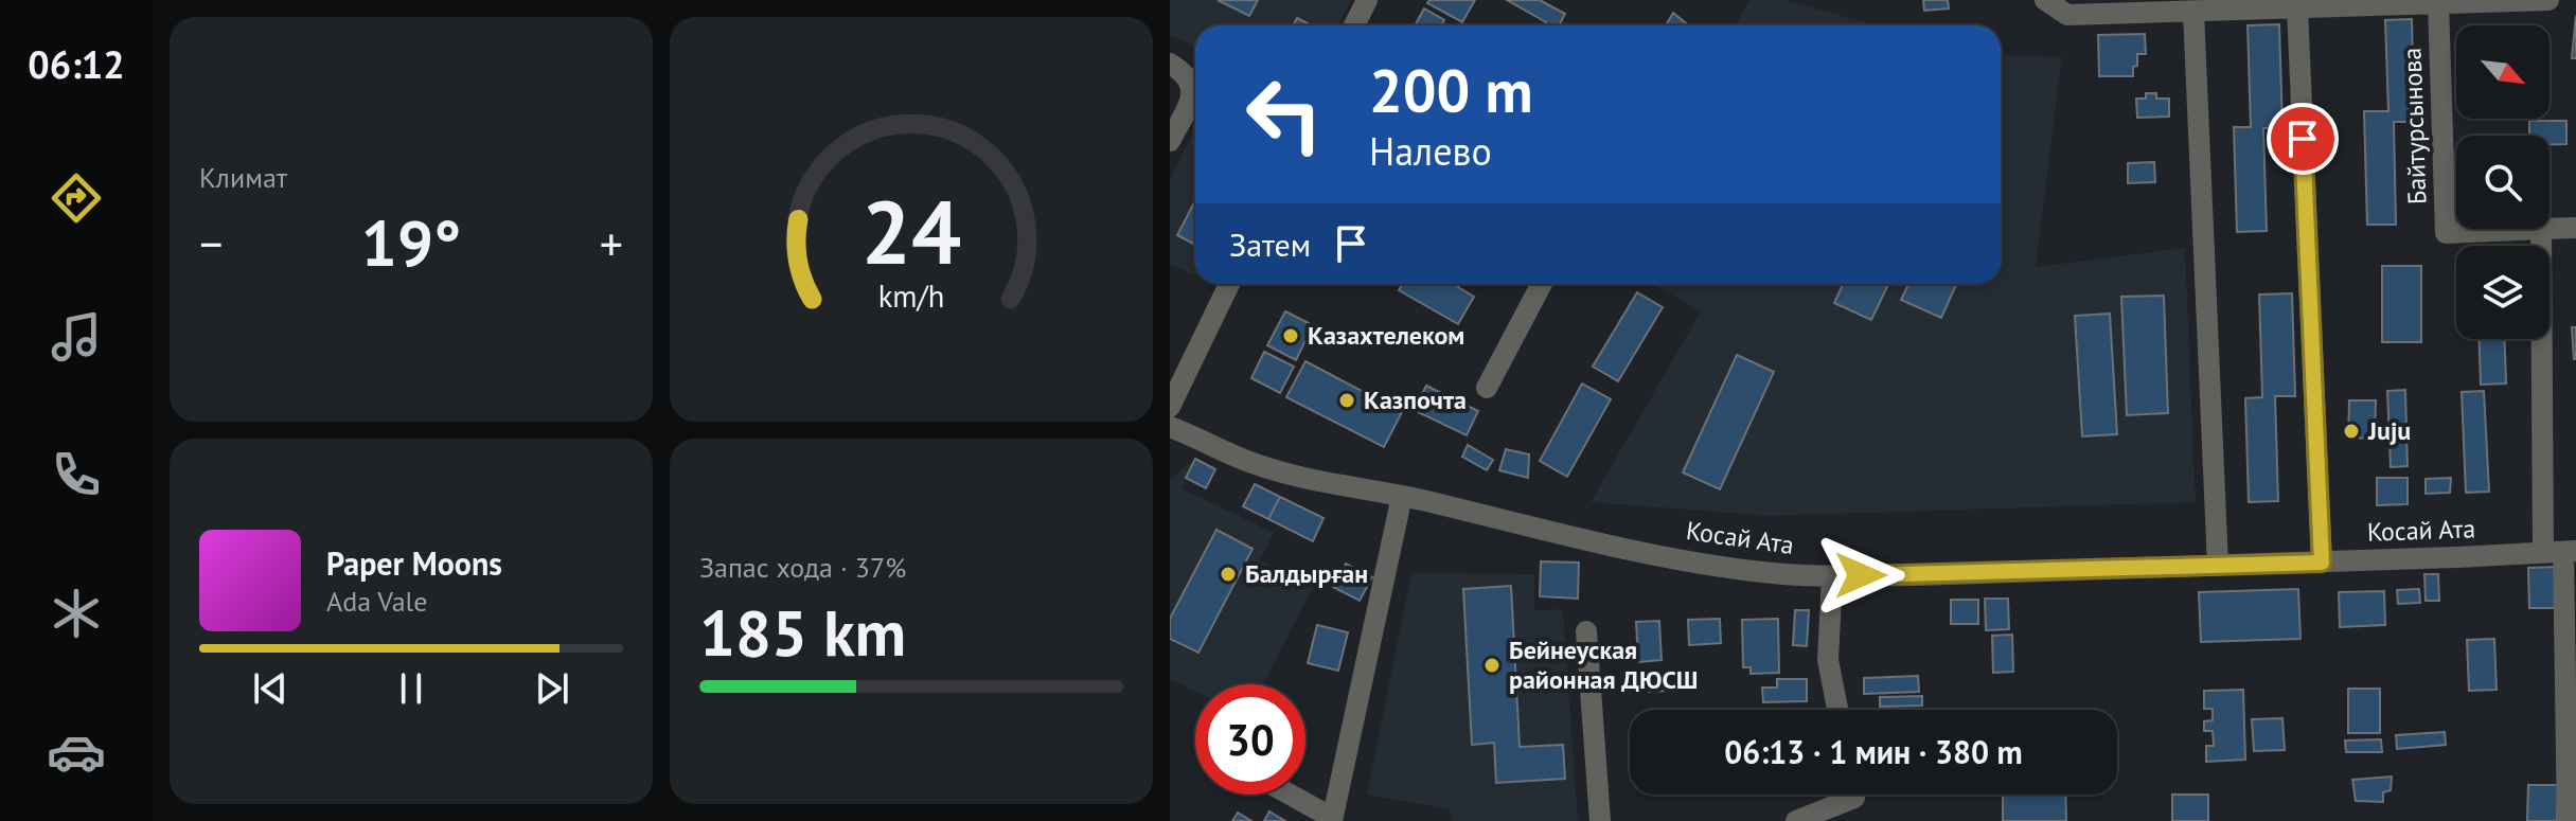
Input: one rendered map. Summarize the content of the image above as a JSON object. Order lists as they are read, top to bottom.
{
  "streets": {
    "street": ["Байтурсынова", "Косай Ата"]
  },
  "places": [
    "Казахтелеком",
    "Казпочта",
    "Juju",
    "Балдырған",
    "Бейнеуская районная ДЮСШ"
  ],
  "north": "bottom right",
  "page": {
    "tabs": "06:12",
    "tile": [
      "Климат",
      ["Запас хода · 37%", "185 km"]
    ],
    "turn": ["200 m", "Налево"],
    "then": "Затем",
    "heat": ["−", "19°", "+"],
    "song": ["Paper Moons", "Ada Vale"],
    "limit": "30",
    "trip": "06:13 · 1 мин · 380 m",
    "gauge": ["24", "km/h"]
  }
}
